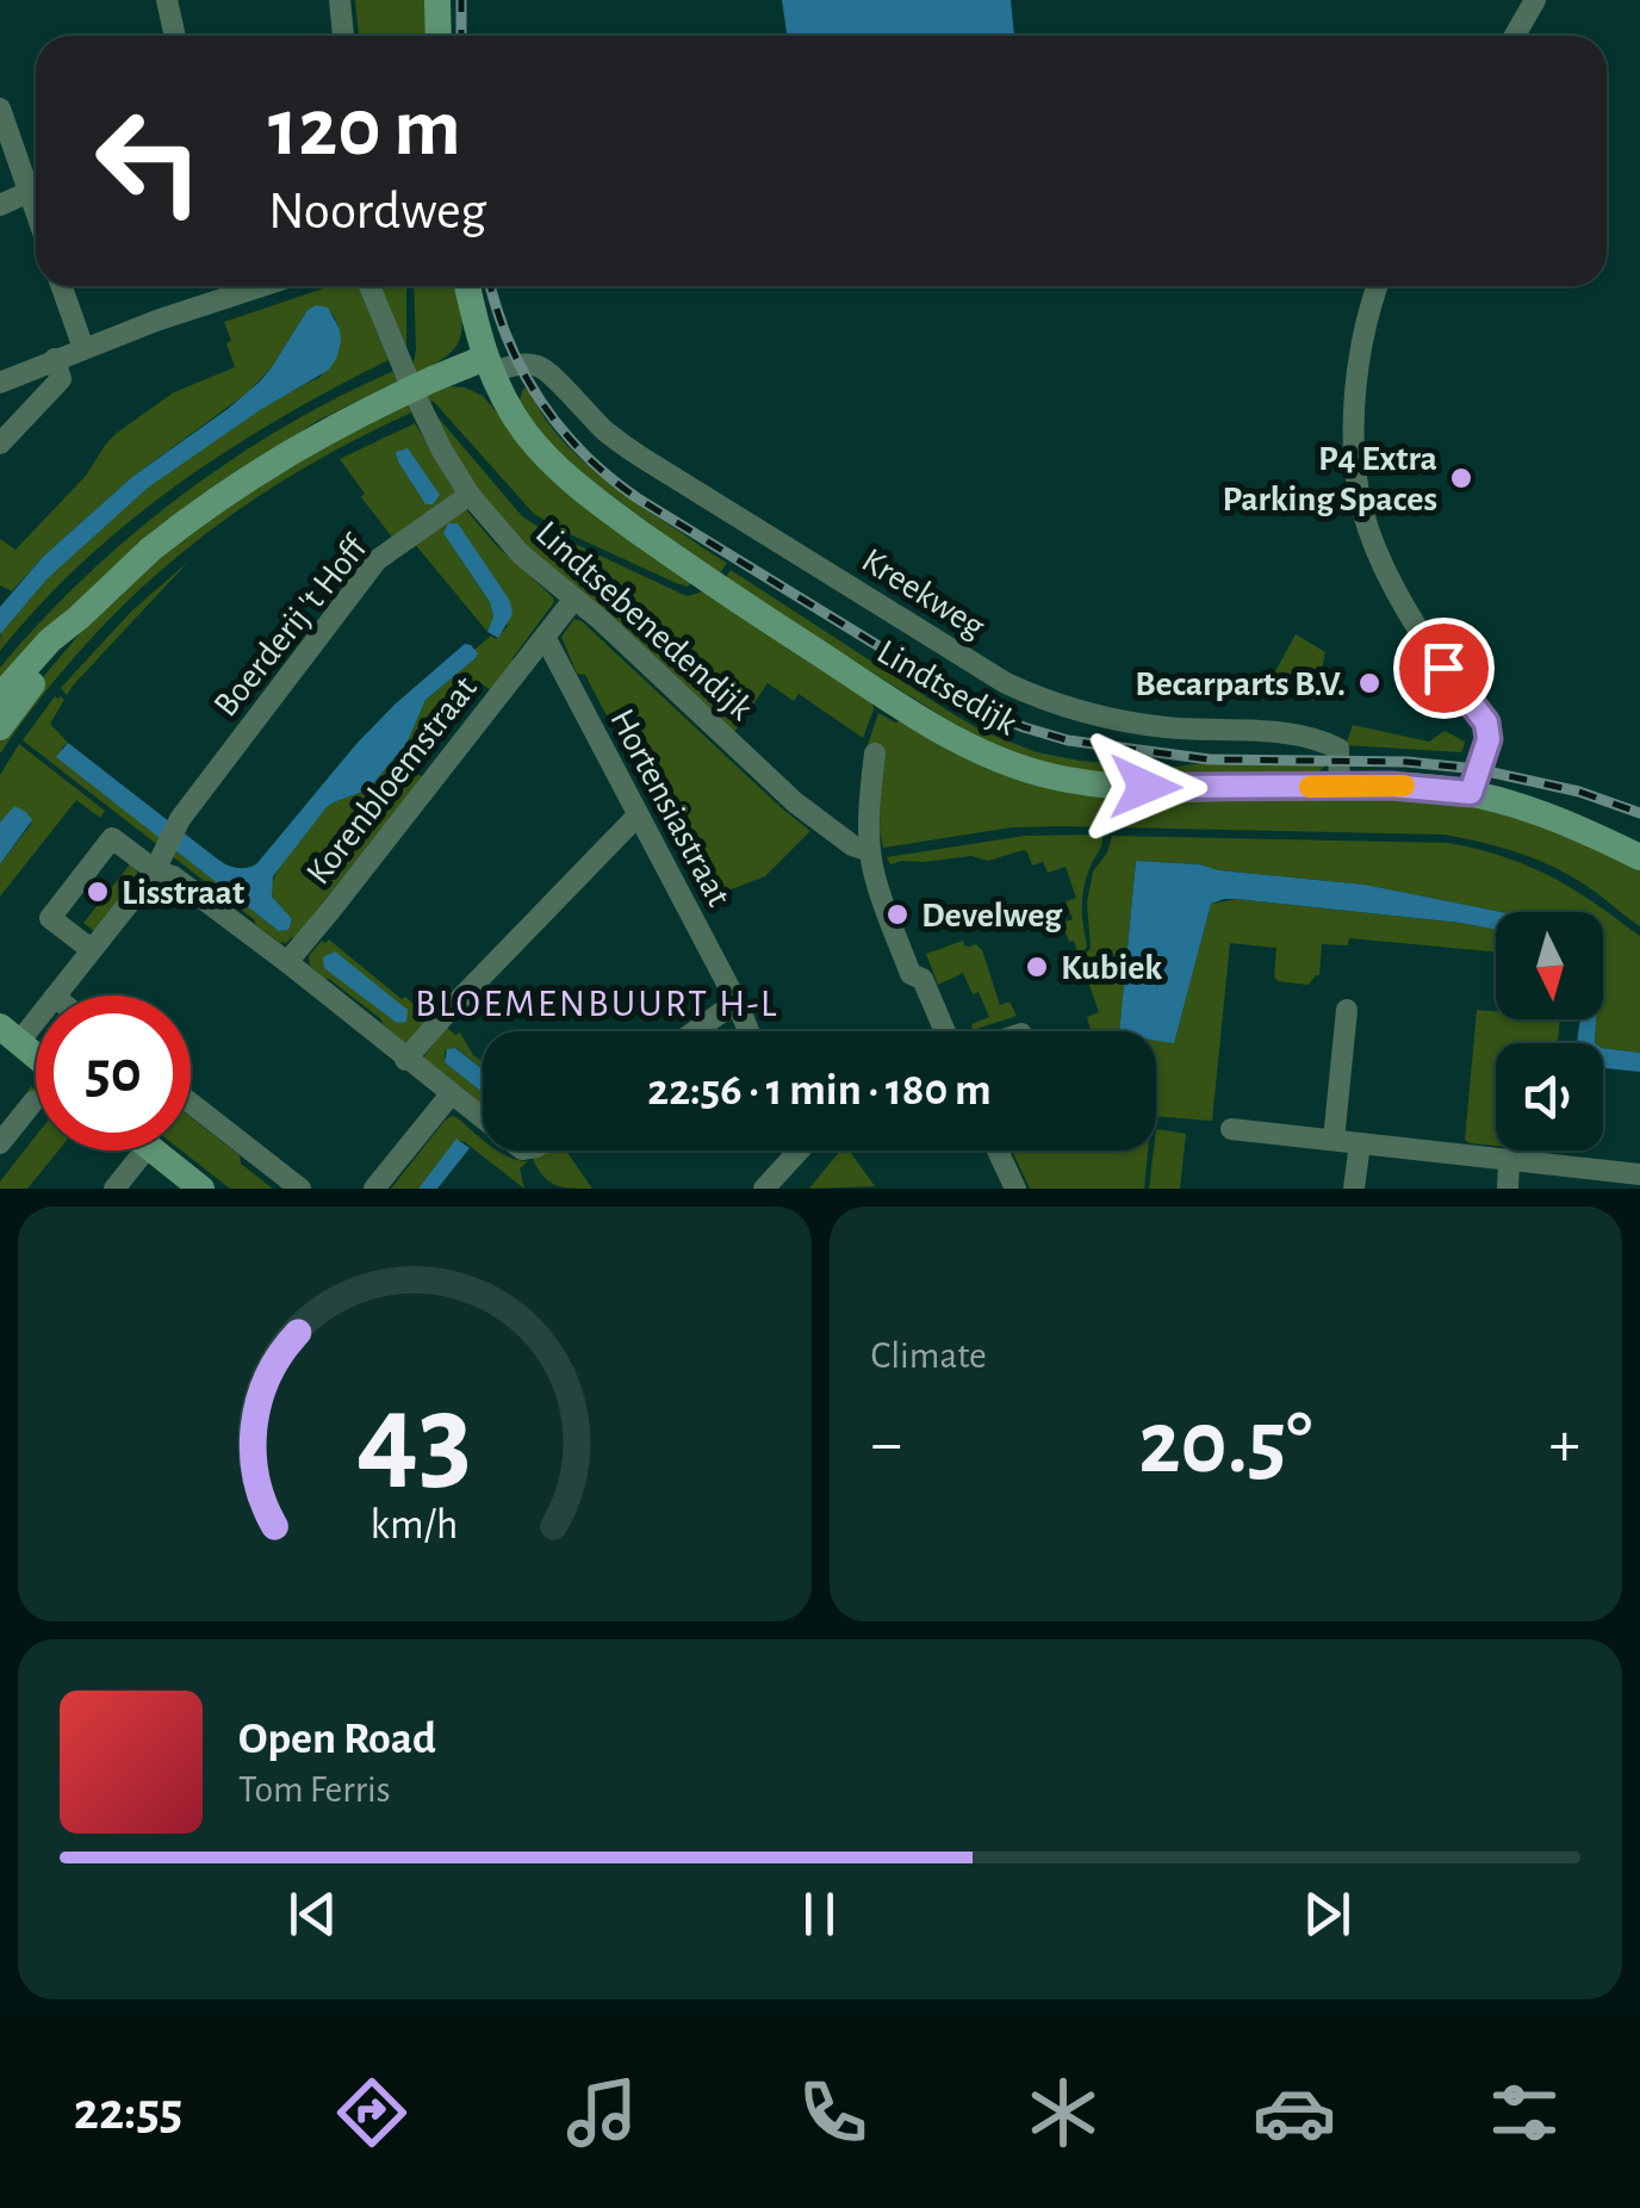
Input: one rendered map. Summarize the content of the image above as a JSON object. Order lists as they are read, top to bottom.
{
  "streets": {
    "main road": ["Lindtsedijk"],
    "street": [
      "Kreekweg",
      "Lindtsebenedendijk",
      "Boerderij 't Hoff",
      "Korenbloemstraat",
      "Hortensiastraat"
    ]
  },
  "crossings": [
    ["Kreekweg", "Lindtsedijk"],
    ["Lindtsebenedendijk", "Boerderij 't Hoff"],
    ["Korenbloemstraat", "Hortensiastraat"]
  ],
  "districts": ["BLOEMENBUURT H-L"],
  "places": [
    "P4 Extra Parking Spaces",
    "Becarparts B.V.",
    "Lisstraat",
    "Develweg",
    "Kubiek"
  ],
  "north": "bottom",
  "page": {
    "turn": ["120 m", "Noordweg"],
    "limit": "50",
    "trip": "22:56 · 1 min · 180 m",
    "tile": "Climate",
    "heat": ["−", "20.5°", "+"],
    "song": ["Open Road", "Tom Ferris"],
    "tabs": "22:55",
    "gauge": ["43", "km/h"]
  }
}
